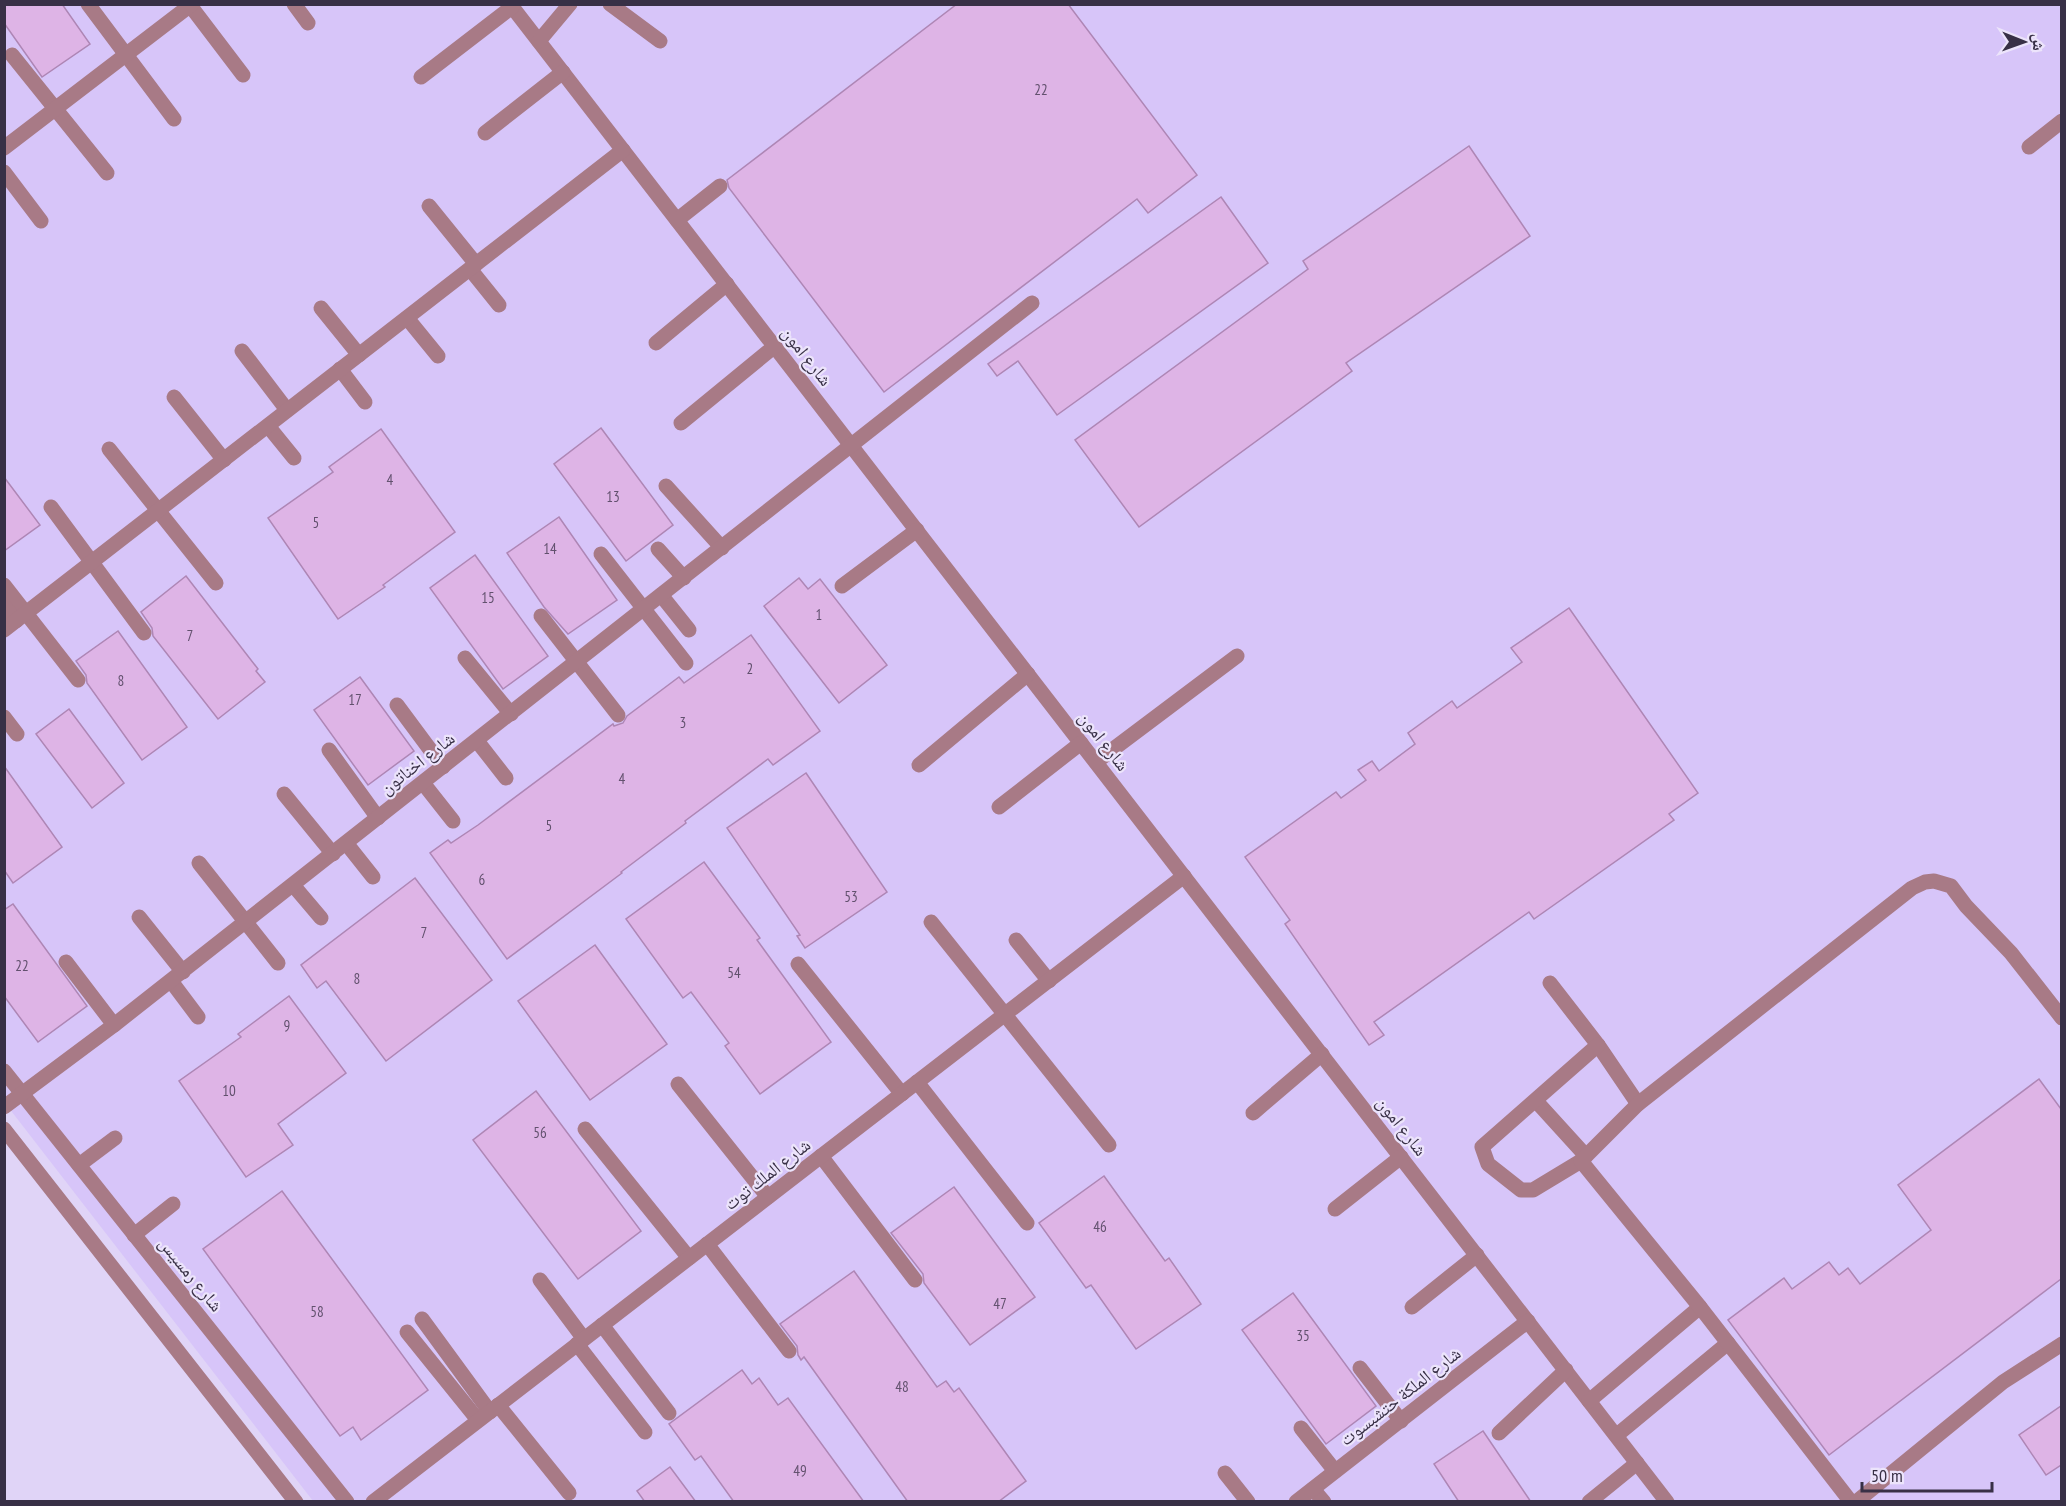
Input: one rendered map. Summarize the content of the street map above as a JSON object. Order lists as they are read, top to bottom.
{
  "streets": {
    "street": [
      "شارع امون",
      "شارع اخناتون",
      "شارع الملك توت",
      "شارع رمسيس",
      "شارع الملكة حتشبسوت"
    ]
  },
  "crossings": [
    ["شارع امون", "شارع اخناتون"],
    ["شارع امون", "شارع الملك توت"],
    ["شارع امون", "شارع الملكة حتشبسوت"],
    ["شارع اخناتون", "شارع رمسيس"]
  ],
  "house_numbers": [
    "22",
    "4",
    "13",
    "5",
    "14",
    "15",
    "1",
    "7",
    "2",
    "8",
    "17",
    "3",
    "4",
    "5",
    "6",
    "53",
    "7",
    "22",
    "54",
    "8",
    "9",
    "10",
    "56",
    "46",
    "47",
    "58",
    "35",
    "48",
    "49"
  ],
  "scale_bar": "50 m",
  "north": "right"
}
